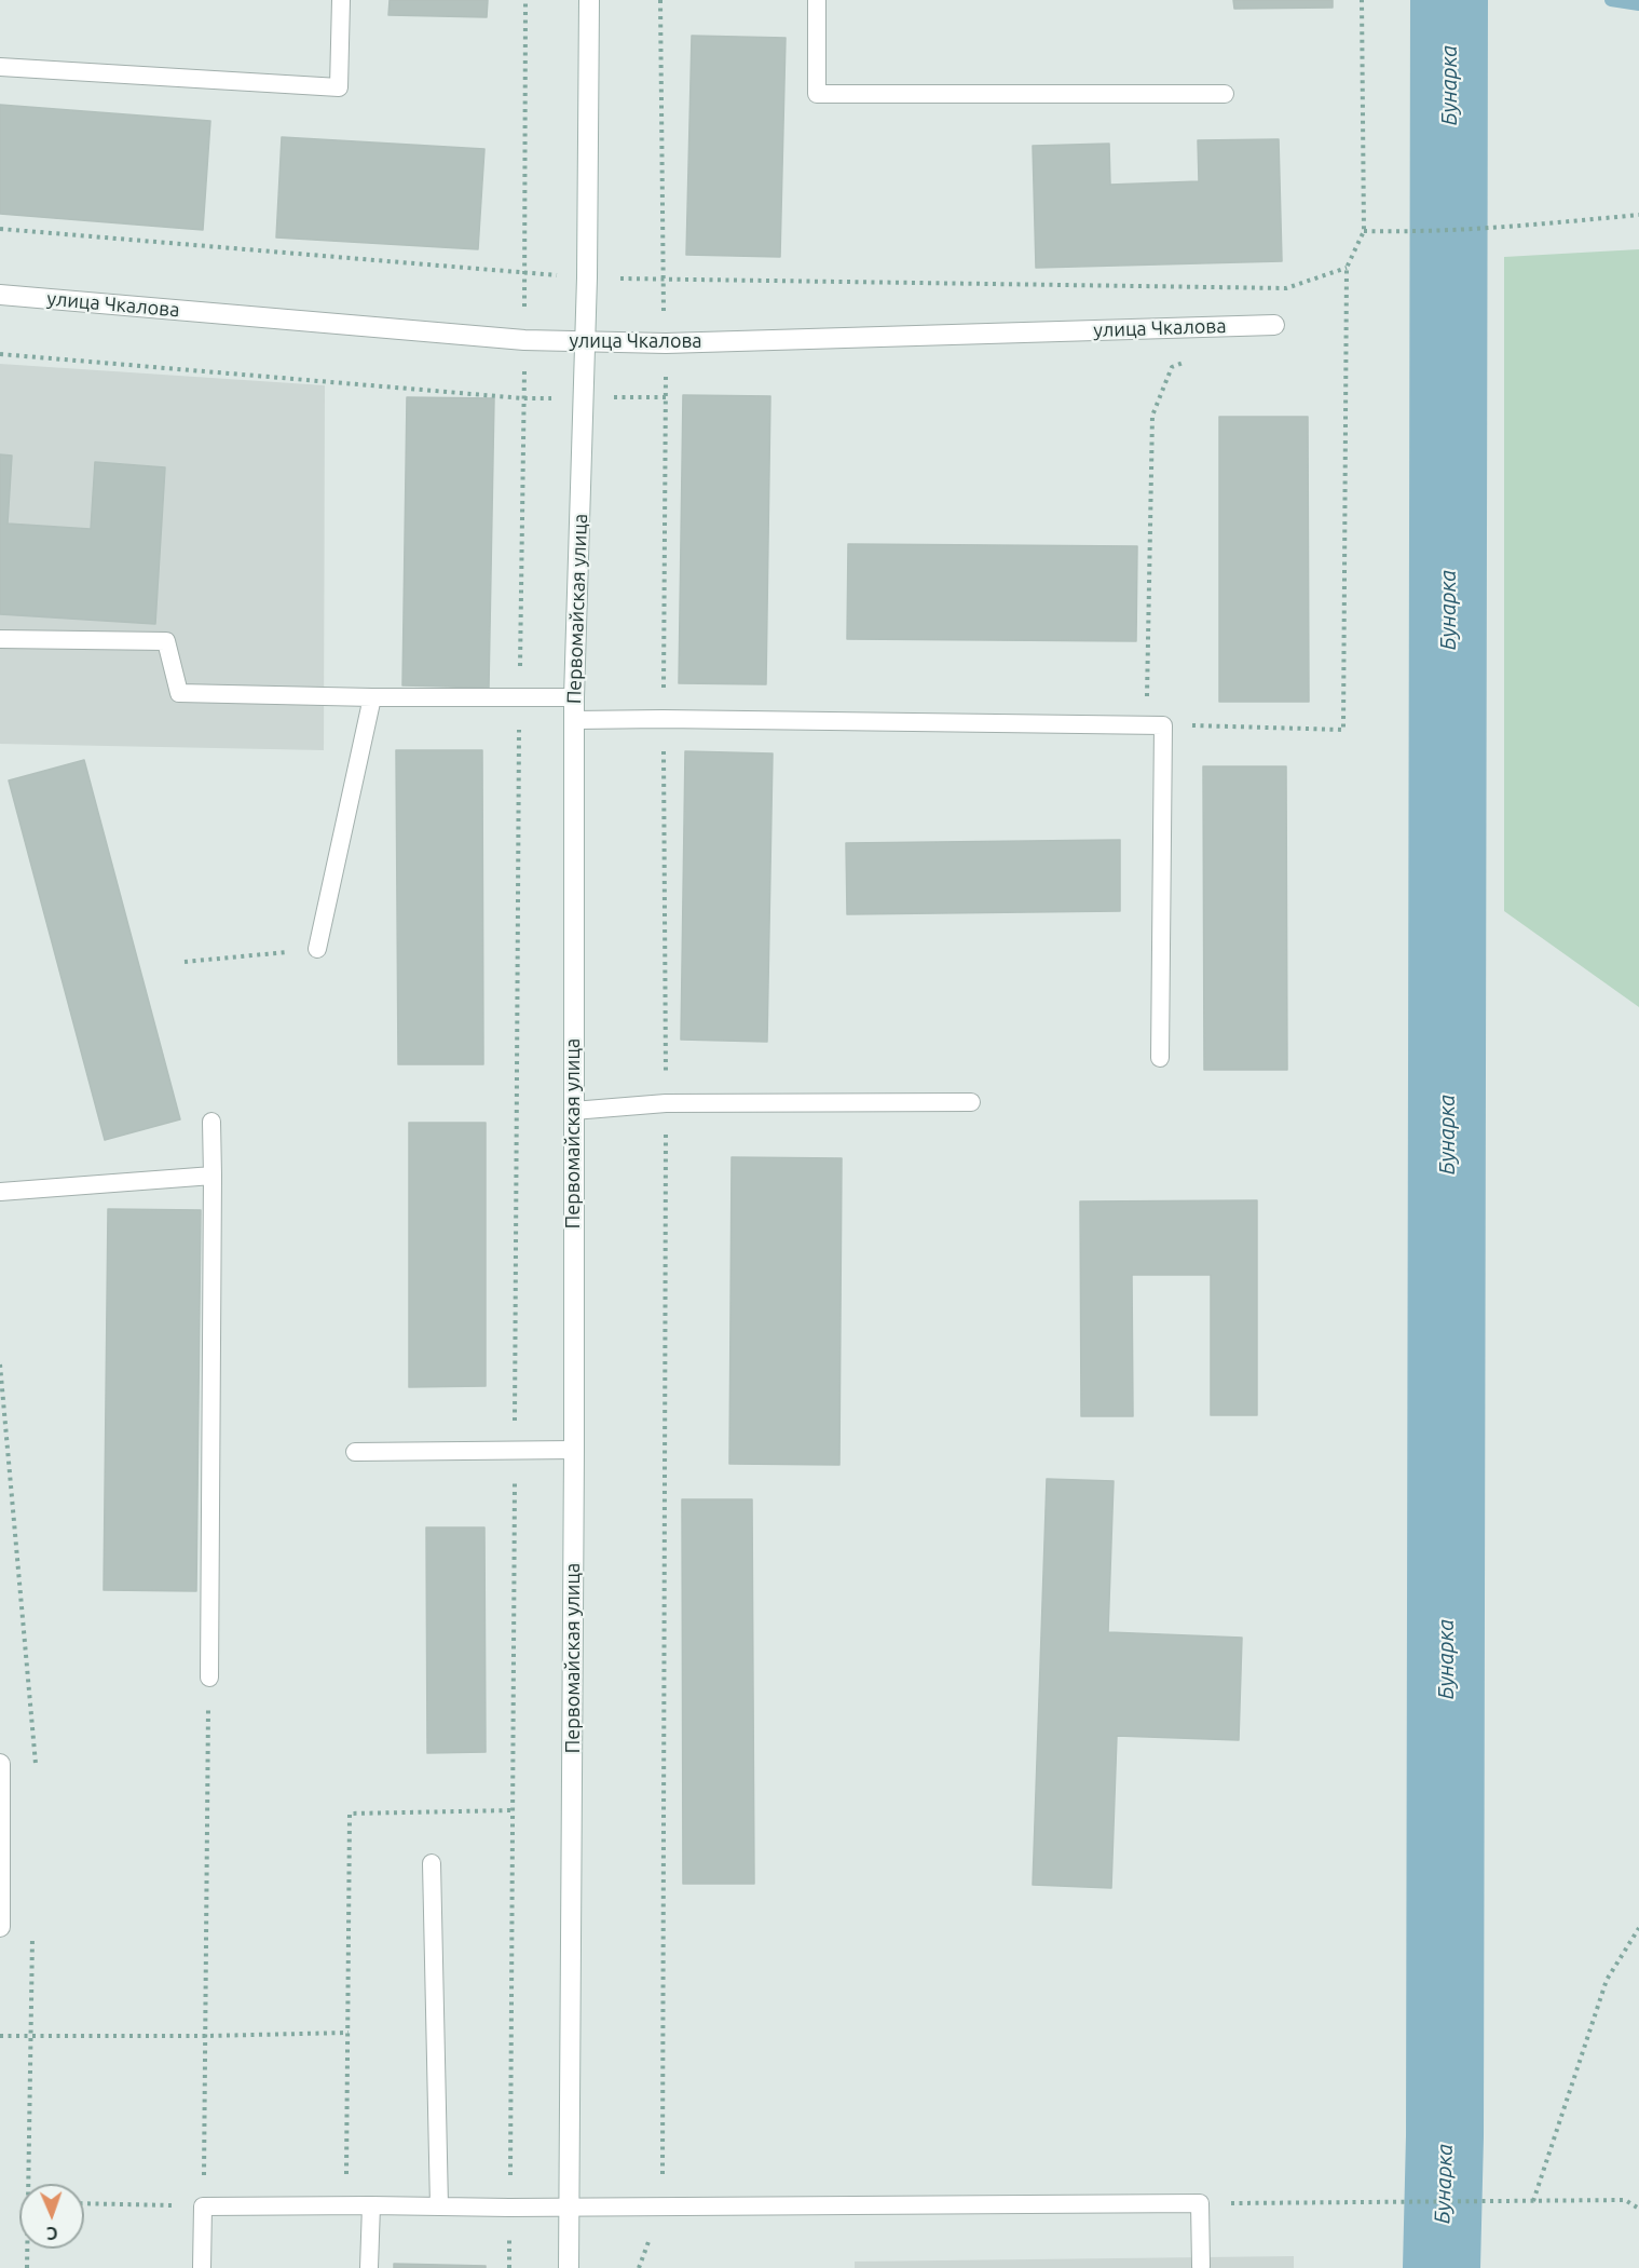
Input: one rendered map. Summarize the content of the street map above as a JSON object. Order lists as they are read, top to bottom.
{
  "streets": {
    "main road": ["улица Чкалова", "Первомайская улица"]
  },
  "crossings": [
    ["улица Чкалова", "Первомайская улица"]
  ],
  "water": ["Бунарка"],
  "north": "bottom"
}
